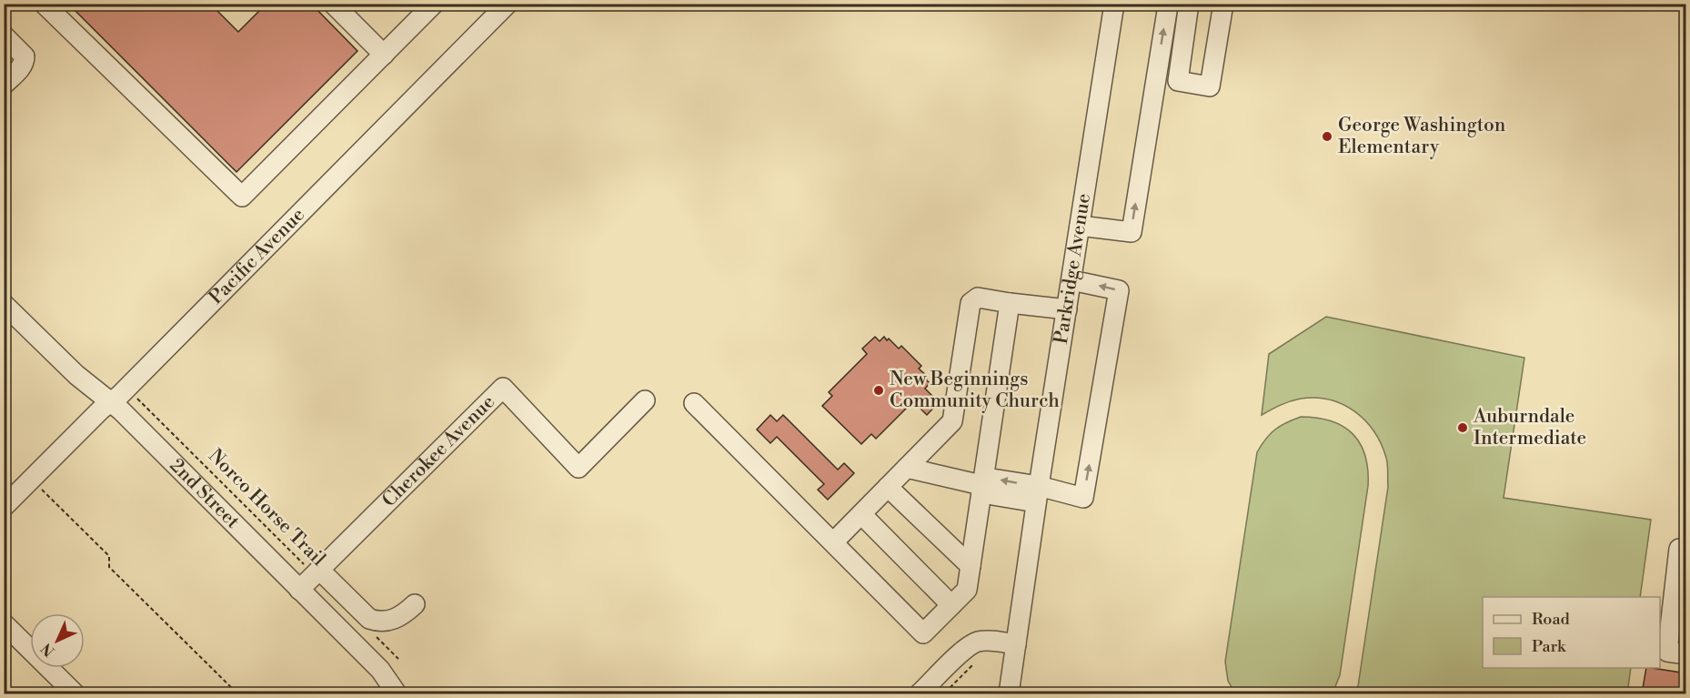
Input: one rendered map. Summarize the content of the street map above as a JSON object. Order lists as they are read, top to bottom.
{
  "streets": {
    "street": [
      "Pacific Avenue",
      "Parkridge Avenue",
      "Cherokee Avenue",
      "2nd Street"
    ],
    "path": ["Norco Horse Trail"]
  },
  "crossings": [
    ["Pacific Avenue", "2nd Street"],
    ["Pacific Avenue", "Norco Horse Trail"],
    ["Cherokee Avenue", "2nd Street"],
    ["Cherokee Avenue", "Norco Horse Trail"]
  ],
  "places": ["George Washington Elementary", "New Beginnings Community Church", "Auburndale Intermediate"],
  "legend": ["Road", "Park"],
  "north": "bottom left"
}
